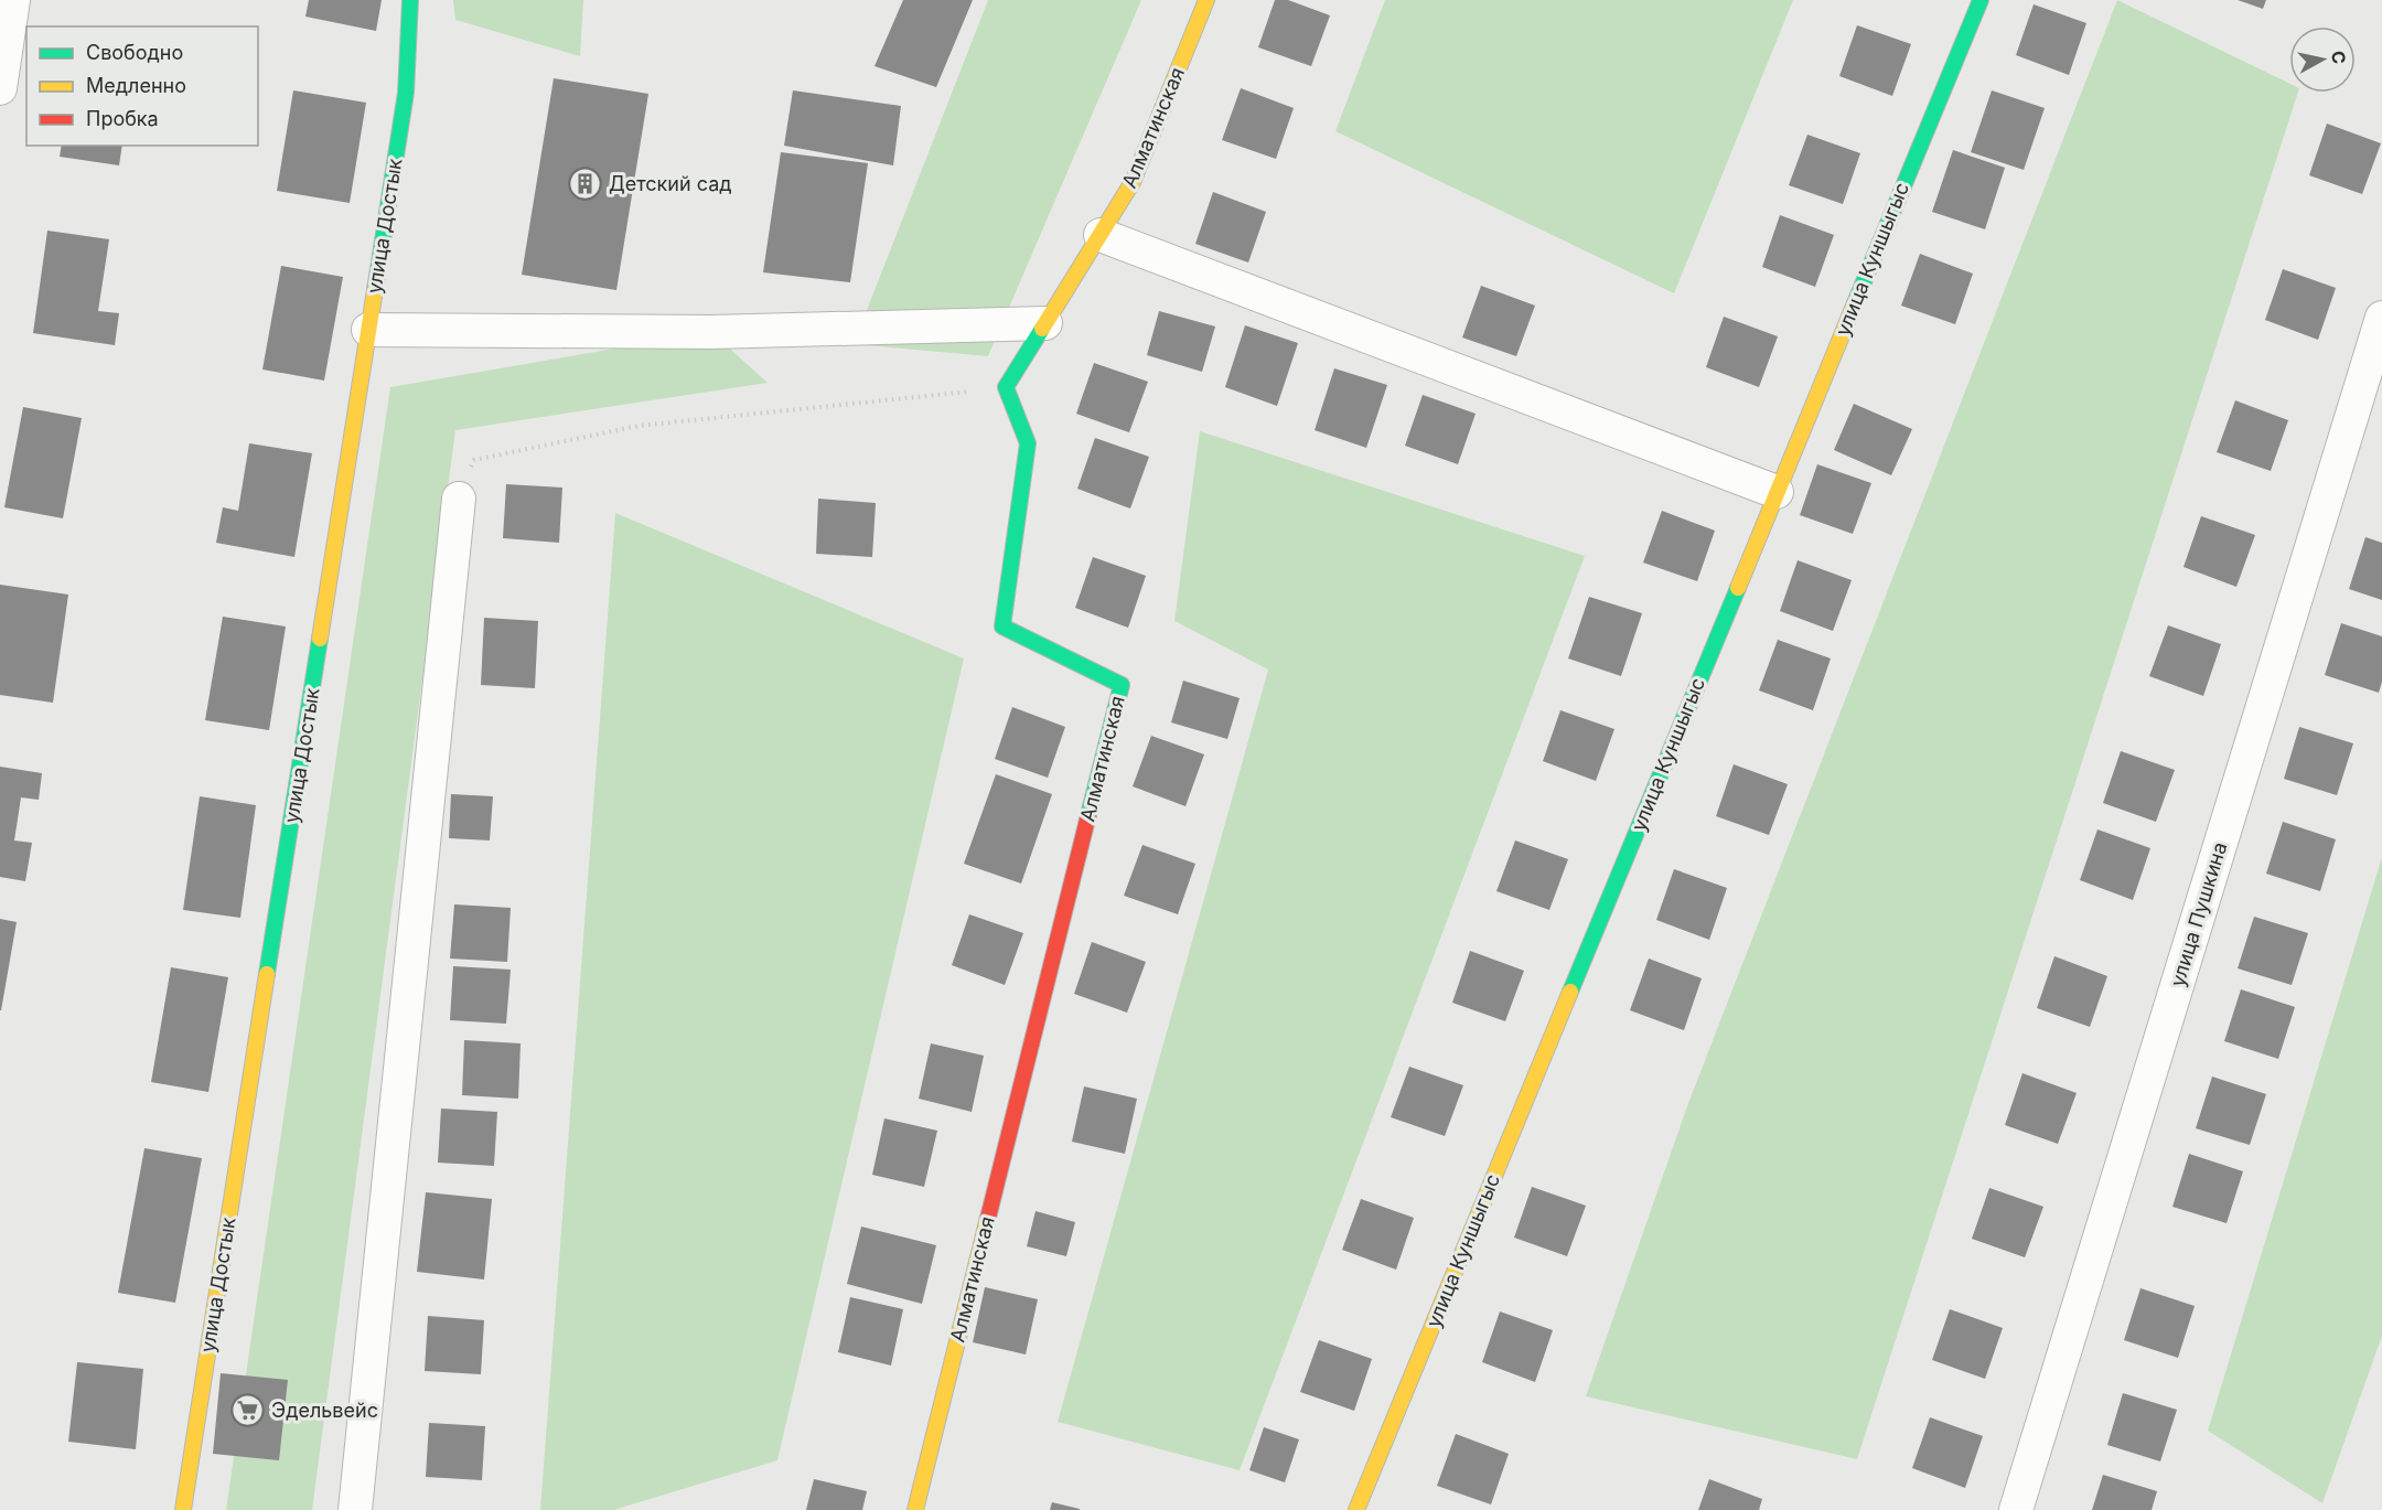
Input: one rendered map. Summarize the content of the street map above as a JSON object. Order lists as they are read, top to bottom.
{
  "streets": {
    "street": [
      "Алматинская",
      "улица Достык",
      "улица Куншыгыс",
      "улица Пушкина"
    ]
  },
  "places": {
    "building": ["Детский сад"],
    "supermarket": ["Эдельвейс"]
  },
  "legend": ["Свободно", "Медленно", "Пробка"],
  "north": "right"
}
